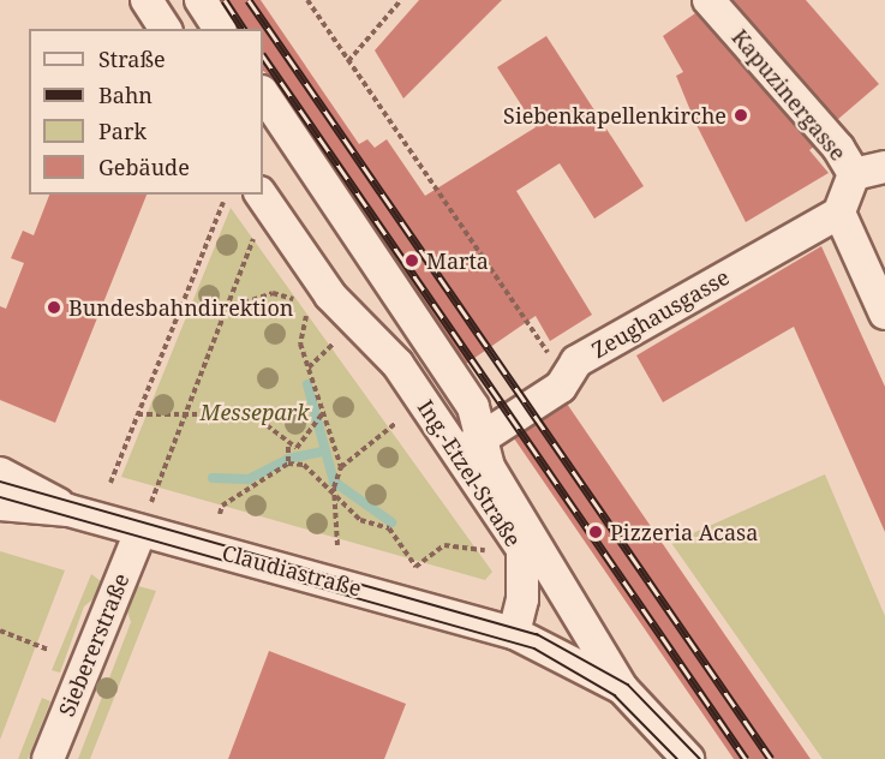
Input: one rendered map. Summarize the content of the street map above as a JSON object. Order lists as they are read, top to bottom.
{
  "streets": {
    "street": [
      "Kapuzinergasse",
      "Zeughausgasse",
      "Ing.-Etzel-Straße",
      "Claudiastraße",
      "Siebererstraße"
    ]
  },
  "crossings": [
    ["Kapuzinergasse", "Zeughausgasse"],
    ["Zeughausgasse", "Ing.-Etzel-Straße"],
    ["Ing.-Etzel-Straße", "Claudiastraße"],
    ["Claudiastraße", "Siebererstraße"]
  ],
  "parks": ["Messepark"],
  "places": [
    "Siebenkapellenkirche",
    "Marta",
    "Bundesbahndirektion",
    "Pizzeria Acasa"
  ],
  "legend": [
    "Straße",
    "Bahn",
    "Park",
    "Gebäude"
  ]
}
